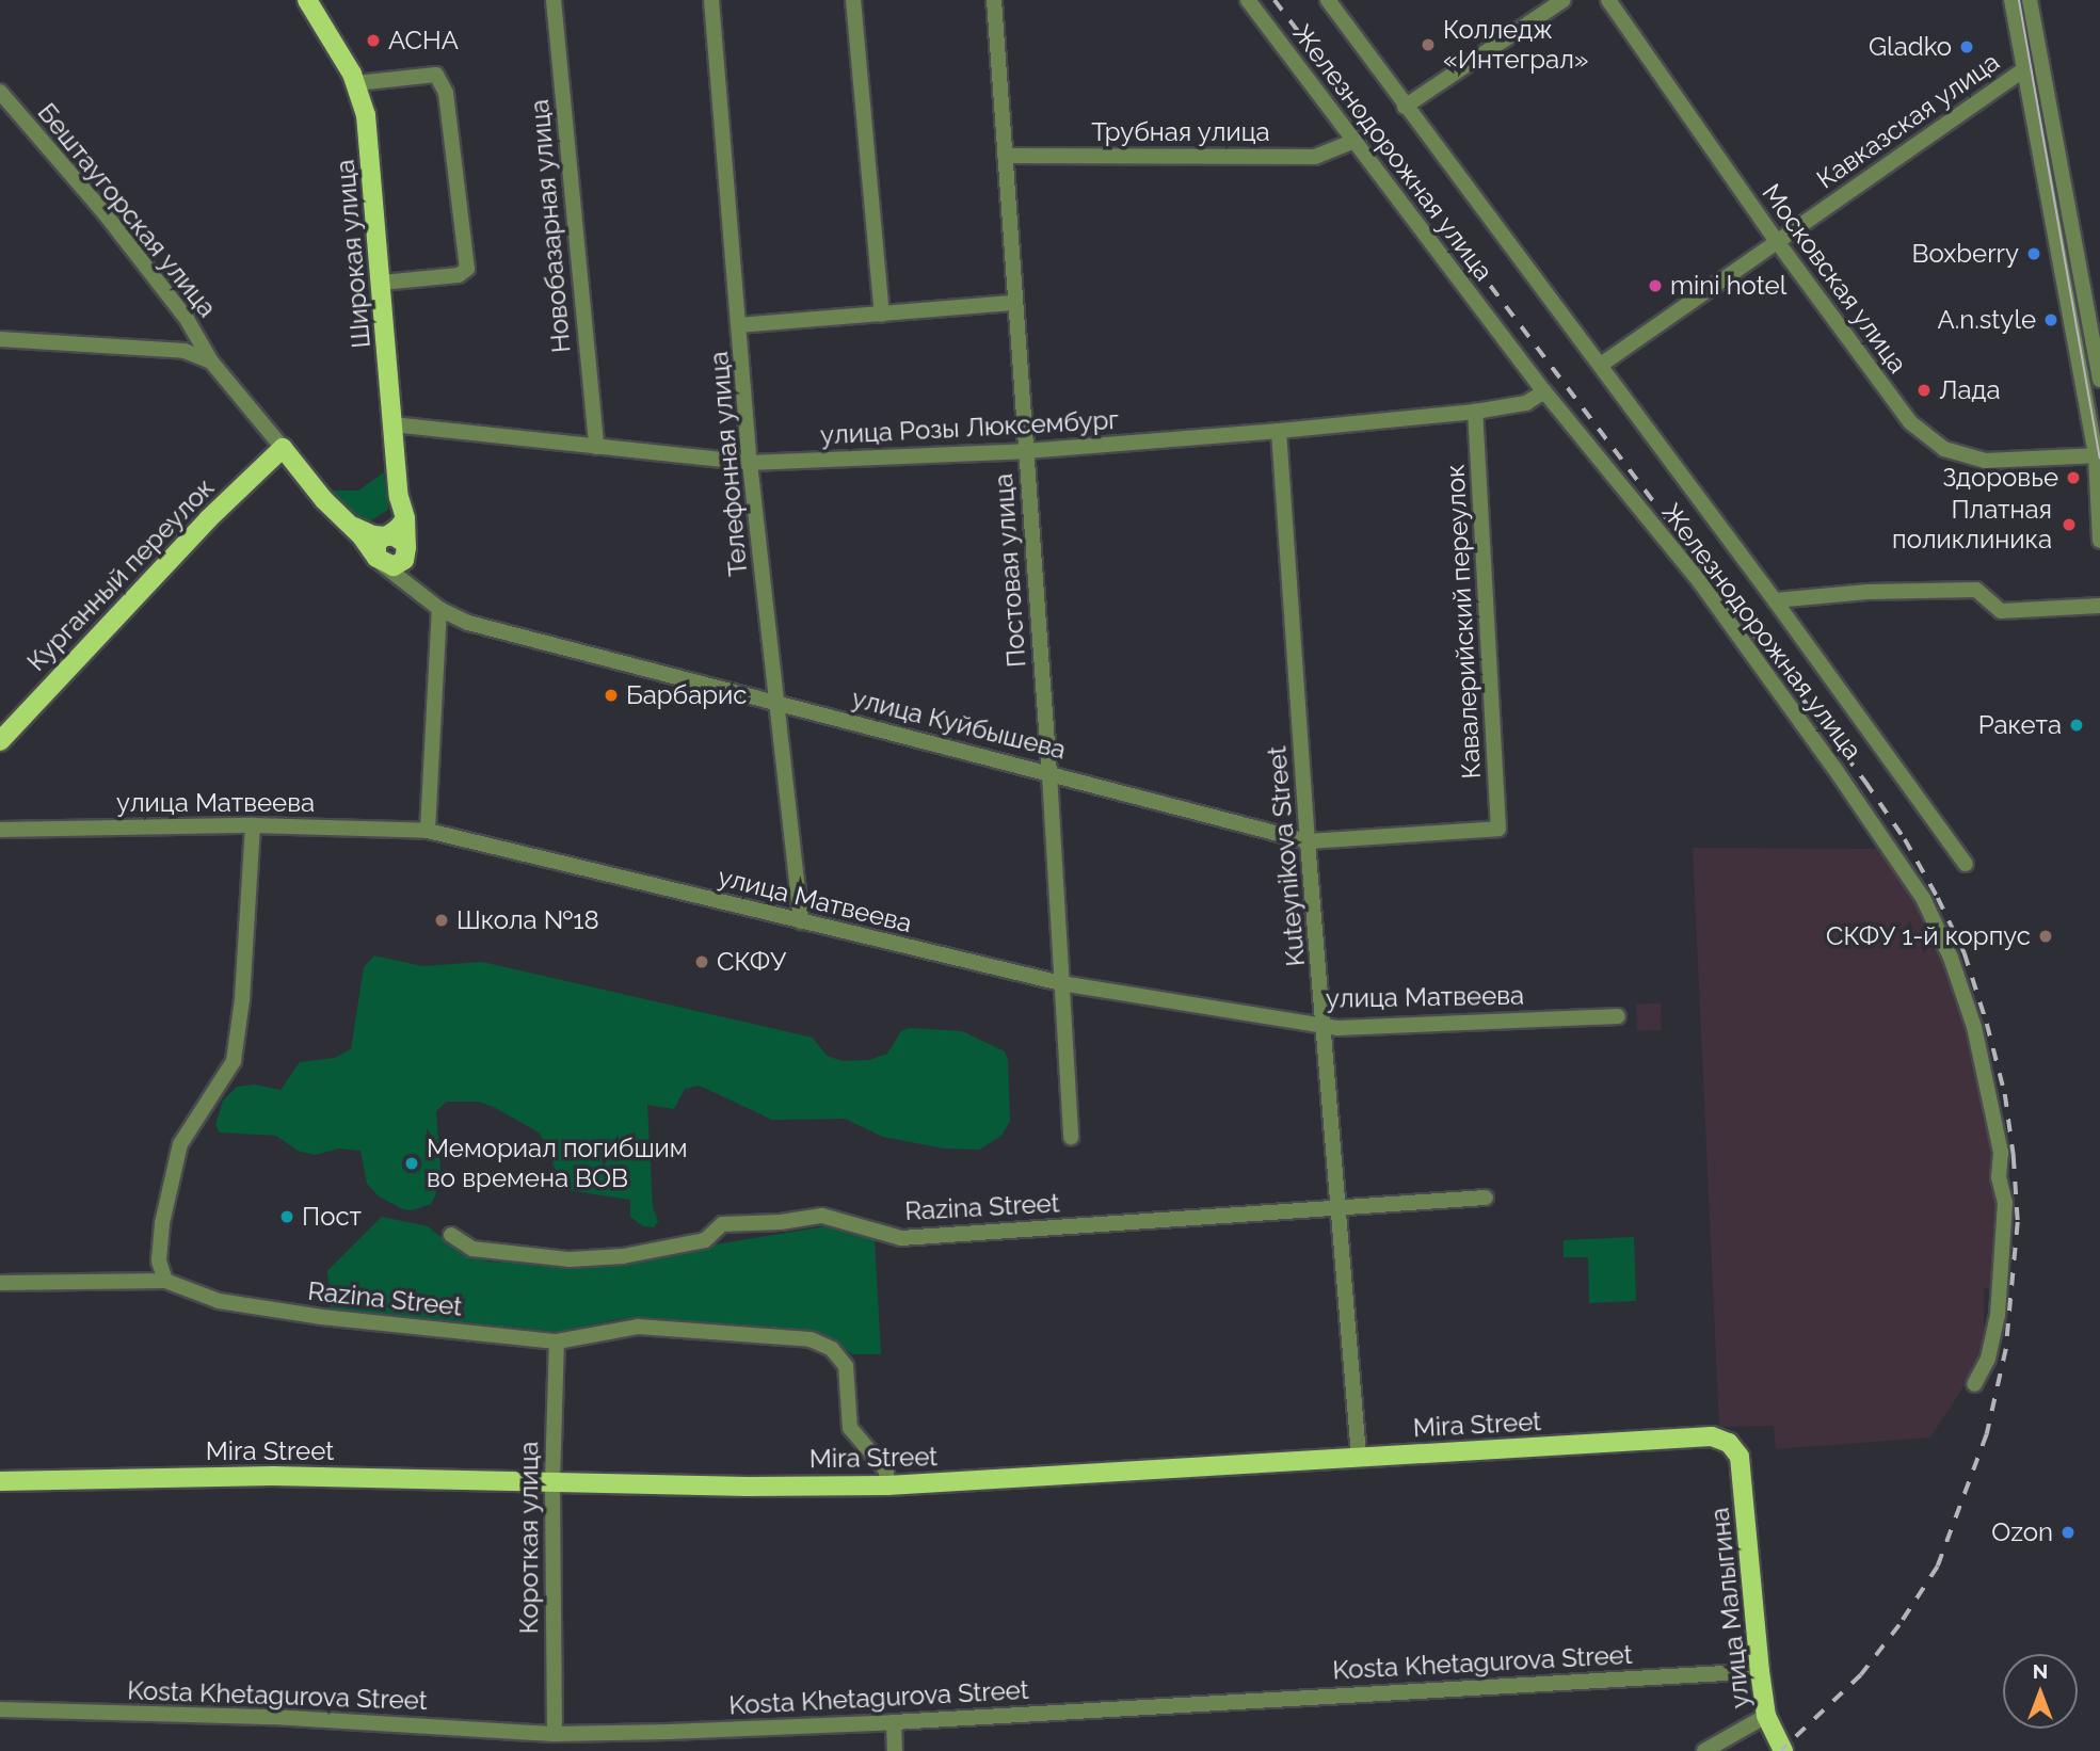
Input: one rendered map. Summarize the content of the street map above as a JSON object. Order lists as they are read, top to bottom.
{
  "streets": {
    "main road": [
      "Широкая улица",
      "Курганный переулок",
      "улица Куйбышева",
      "Mira Street",
      "улица Малыгина"
    ],
    "street": [
      "Кавказская улица",
      "Трубная улица",
      "Железнодорожная улица",
      "Бештаугорская улица",
      "Новобазарная улица",
      "Московская улица",
      "улица Розы Люксембург",
      "Телефонная улица",
      "Постовая улица",
      "Кавалерийский переулок",
      "улица Матвеева",
      "Kuteynikova Street",
      "Razina Street",
      "Короткая улица",
      "Kosta Khetagurova Street"
    ]
  },
  "crossings": [
    ["Кавказская улица", "Железнодорожная улица"],
    ["Кавказская улица", "Московская улица"],
    ["Трубная улица", "Железнодорожная улица"],
    ["Трубная улица", "Постовая улица"],
    ["Железнодорожная улица", "улица Розы Люксембург"],
    ["Новобазарная улица", "улица Розы Люксембург"],
    ["Широкая улица", "улица Розы Люксембург"],
    ["Широкая улица", "улица Куйбышева"],
    ["улица Розы Люксембург", "Телефонная улица"],
    ["улица Розы Люксембург", "Постовая улица"],
    ["улица Розы Люксембург", "Кавалерийский переулок"],
    ["улица Розы Люксембург", "Kuteynikova Street"],
    ["Телефонная улица", "улица Куйбышева"],
    ["Телефонная улица", "улица Матвеева"],
    ["Постовая улица", "улица Куйбышева"],
    ["Постовая улица", "улица Матвеева"],
    ["Курганный переулок", "улица Куйбышева"],
    ["Кавалерийский переулок", "улица Куйбышева"],
    ["улица Куйбышева", "Kuteynikova Street"],
    ["улица Матвеева", "Kuteynikova Street"],
    ["Kuteynikova Street", "Razina Street"],
    ["Kuteynikova Street", "Mira Street"],
    ["Razina Street", "Mira Street"],
    ["Razina Street", "Короткая улица"],
    ["Mira Street", "Короткая улица"],
    ["Mira Street", "улица Малыгина"],
    ["Короткая улица", "Kosta Khetagurova Street"],
    ["улица Малыгина", "Kosta Khetagurova Street"]
  ],
  "places": [
    "АСНА",
    "Колледж «Интеграл»",
    "Gladko",
    "Boxberry",
    "mini hotel",
    "A.n.style",
    "Лада",
    "Здоровье",
    "Платная поликлиника",
    "Барбарис",
    "Ракета",
    "Школа №18",
    "СКФУ 1-й корпус",
    "СКФУ",
    "Мемориал погибшим во времена ВОВ",
    "Пост",
    "Ozon"
  ],
  "north": "top"
}
